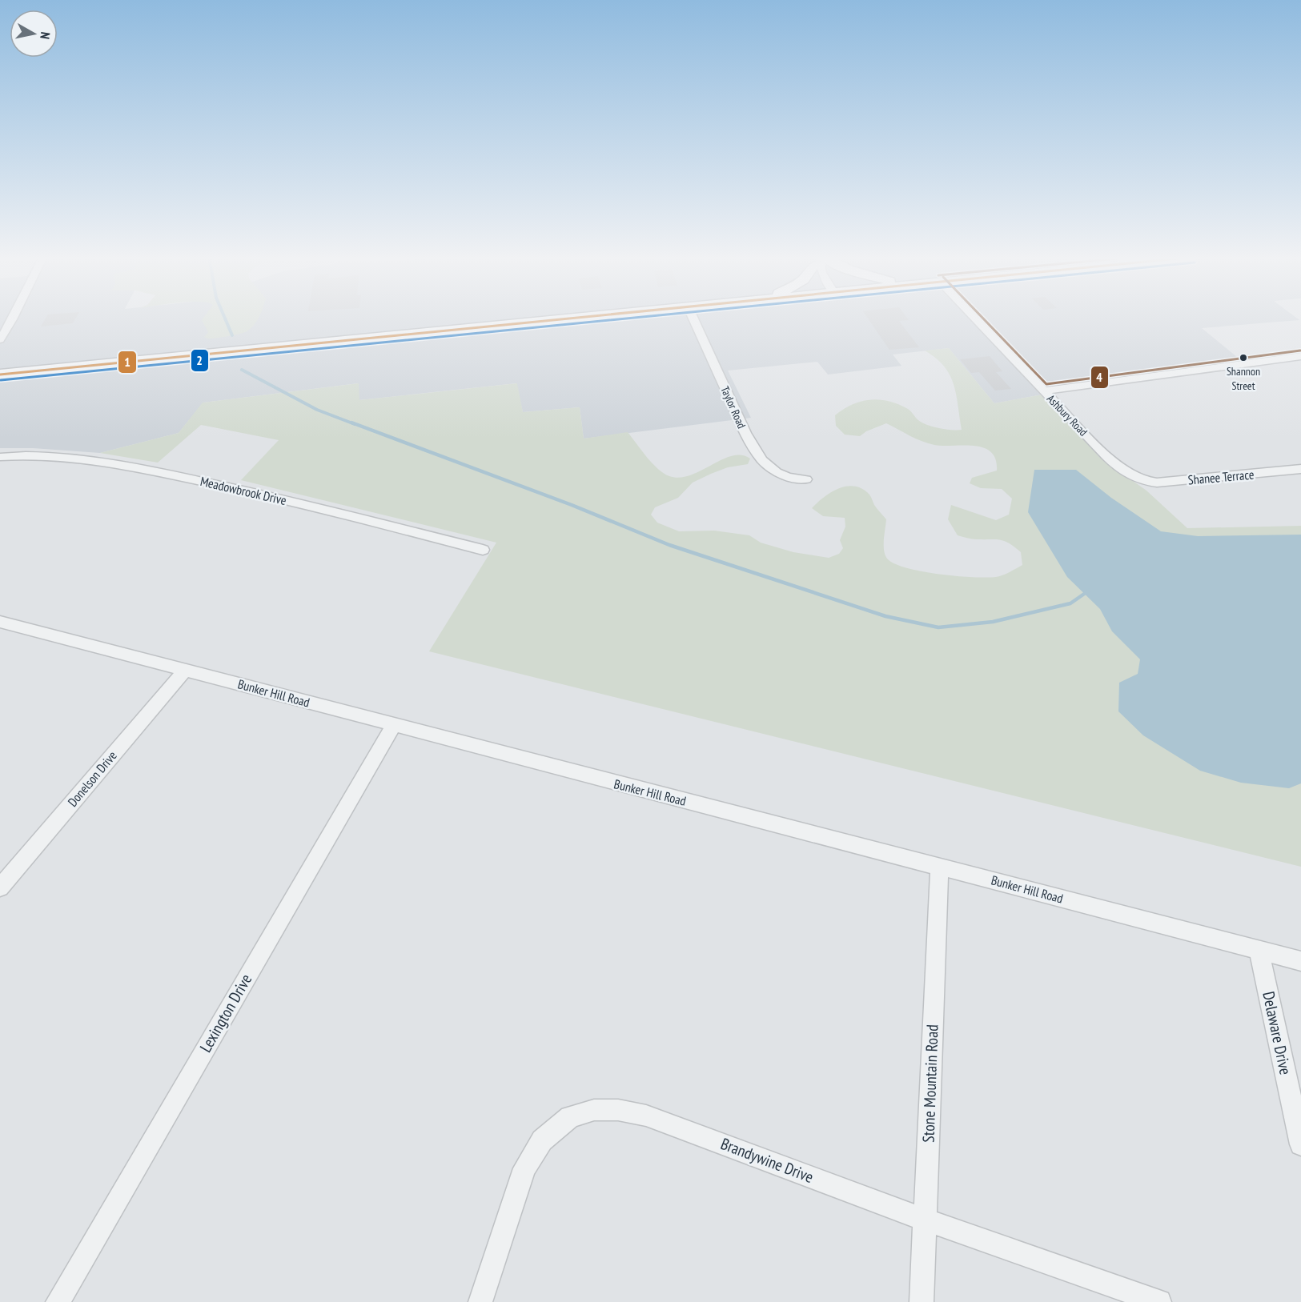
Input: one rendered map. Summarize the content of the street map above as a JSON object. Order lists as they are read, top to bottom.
{
  "streets": {
    "street": [
      "Taylor Road",
      "Ashbury Road",
      "Shanee Terrace",
      "Meadowbrook Drive",
      "Bunker Hill Road",
      "Donelson Drive",
      "Lexington Drive",
      "Delaware Drive",
      "Stone Mountain Road",
      "Brandywine Drive"
    ]
  },
  "crossings": [
    ["Ashbury Road", "Shanee Terrace"],
    ["Bunker Hill Road", "Donelson Drive"],
    ["Bunker Hill Road", "Lexington Drive"],
    ["Bunker Hill Road", "Delaware Drive"],
    ["Bunker Hill Road", "Stone Mountain Road"],
    ["Stone Mountain Road", "Brandywine Drive"]
  ],
  "places": ["Shannon Street"],
  "lines": ["transit line 1", "transit line 2", "transit line 4"],
  "north": "right"
}
